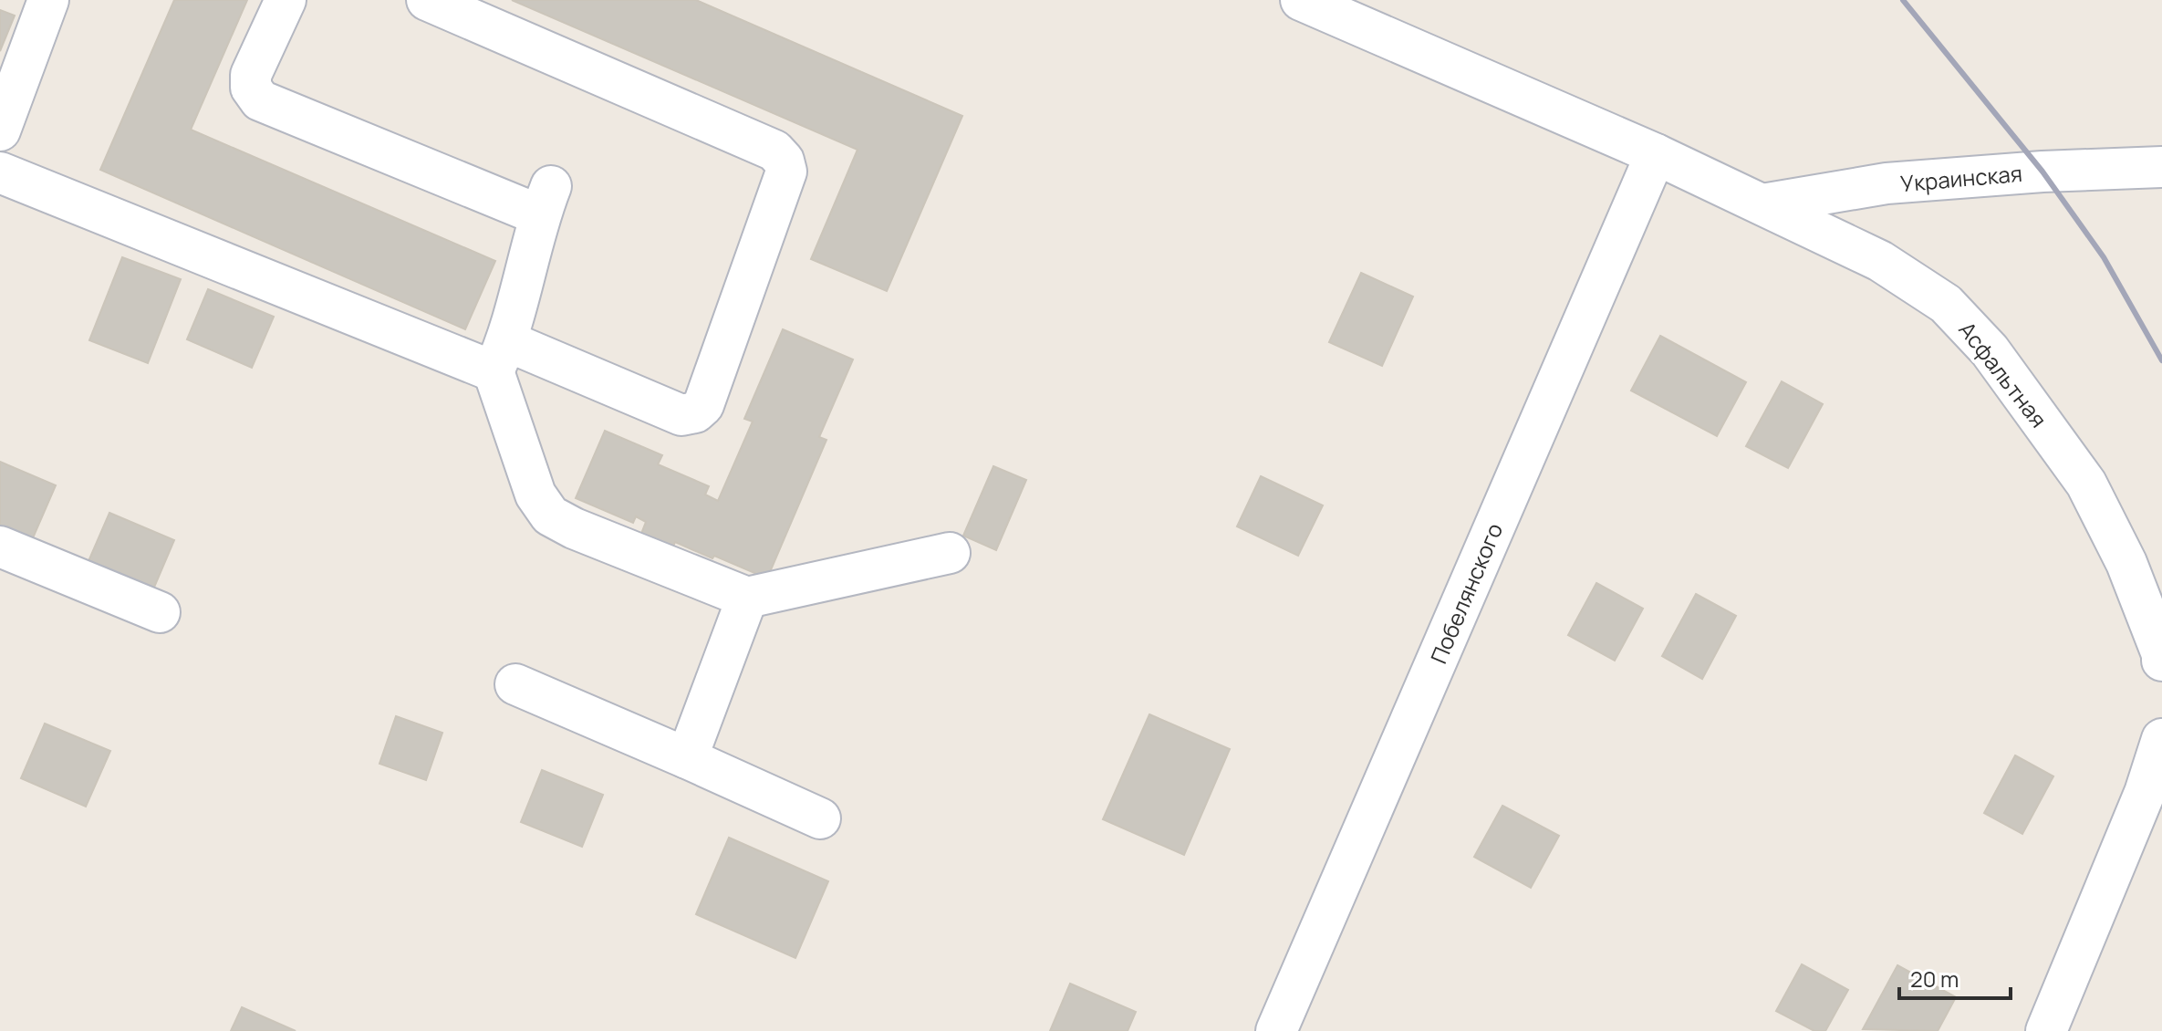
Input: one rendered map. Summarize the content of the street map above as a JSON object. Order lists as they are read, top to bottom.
{
  "streets": {
    "street": ["Украинская", "Асфальтная", "Побелянского"]
  },
  "crossings": [
    ["Украинская", "Асфальтная"],
    ["Асфальтная", "Побелянского"]
  ],
  "scale_bar": "20 m"
}
